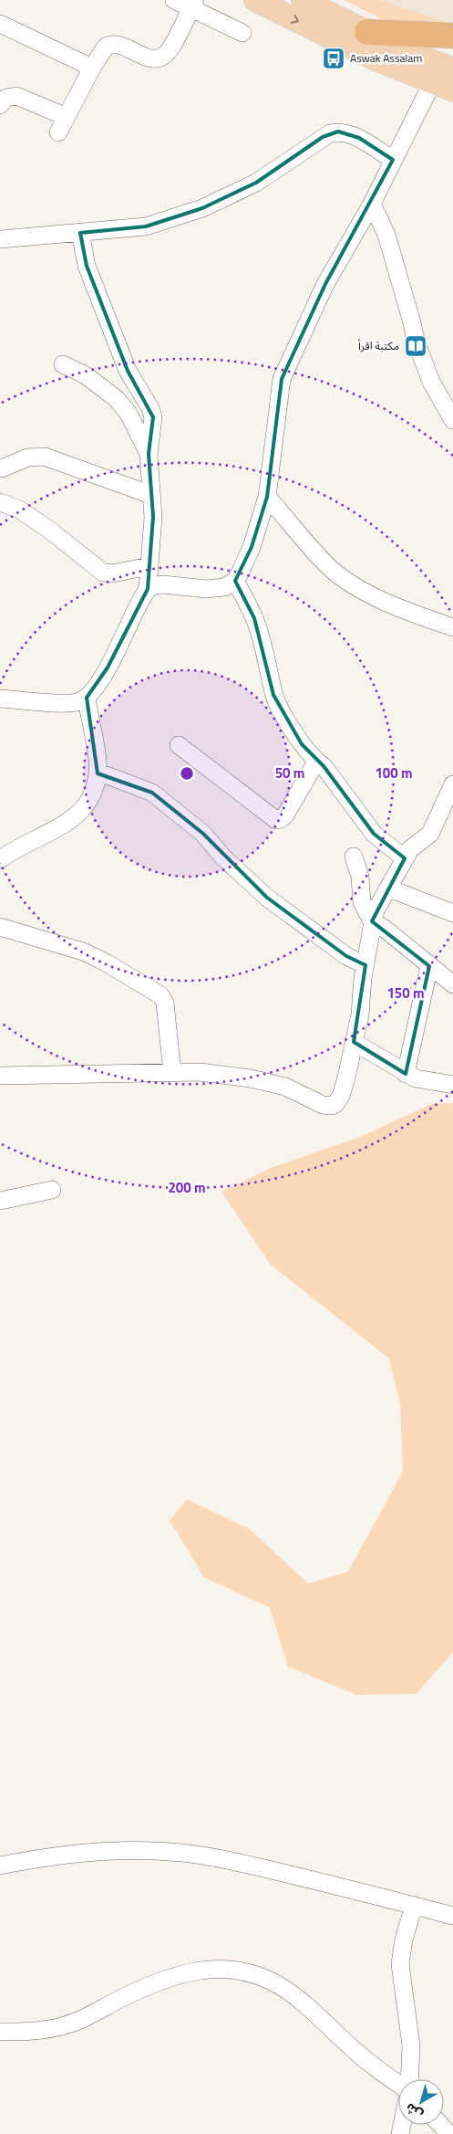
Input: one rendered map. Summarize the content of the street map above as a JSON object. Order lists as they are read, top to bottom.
{
  "places": {
    "bus stop": ["Aswak Assalam"],
    "library": ["مكتبة اقرأ"]
  },
  "north": "bottom left",
  "rings": [
    "50 m",
    "100 m",
    "150 m",
    "200 m"
  ]
}
